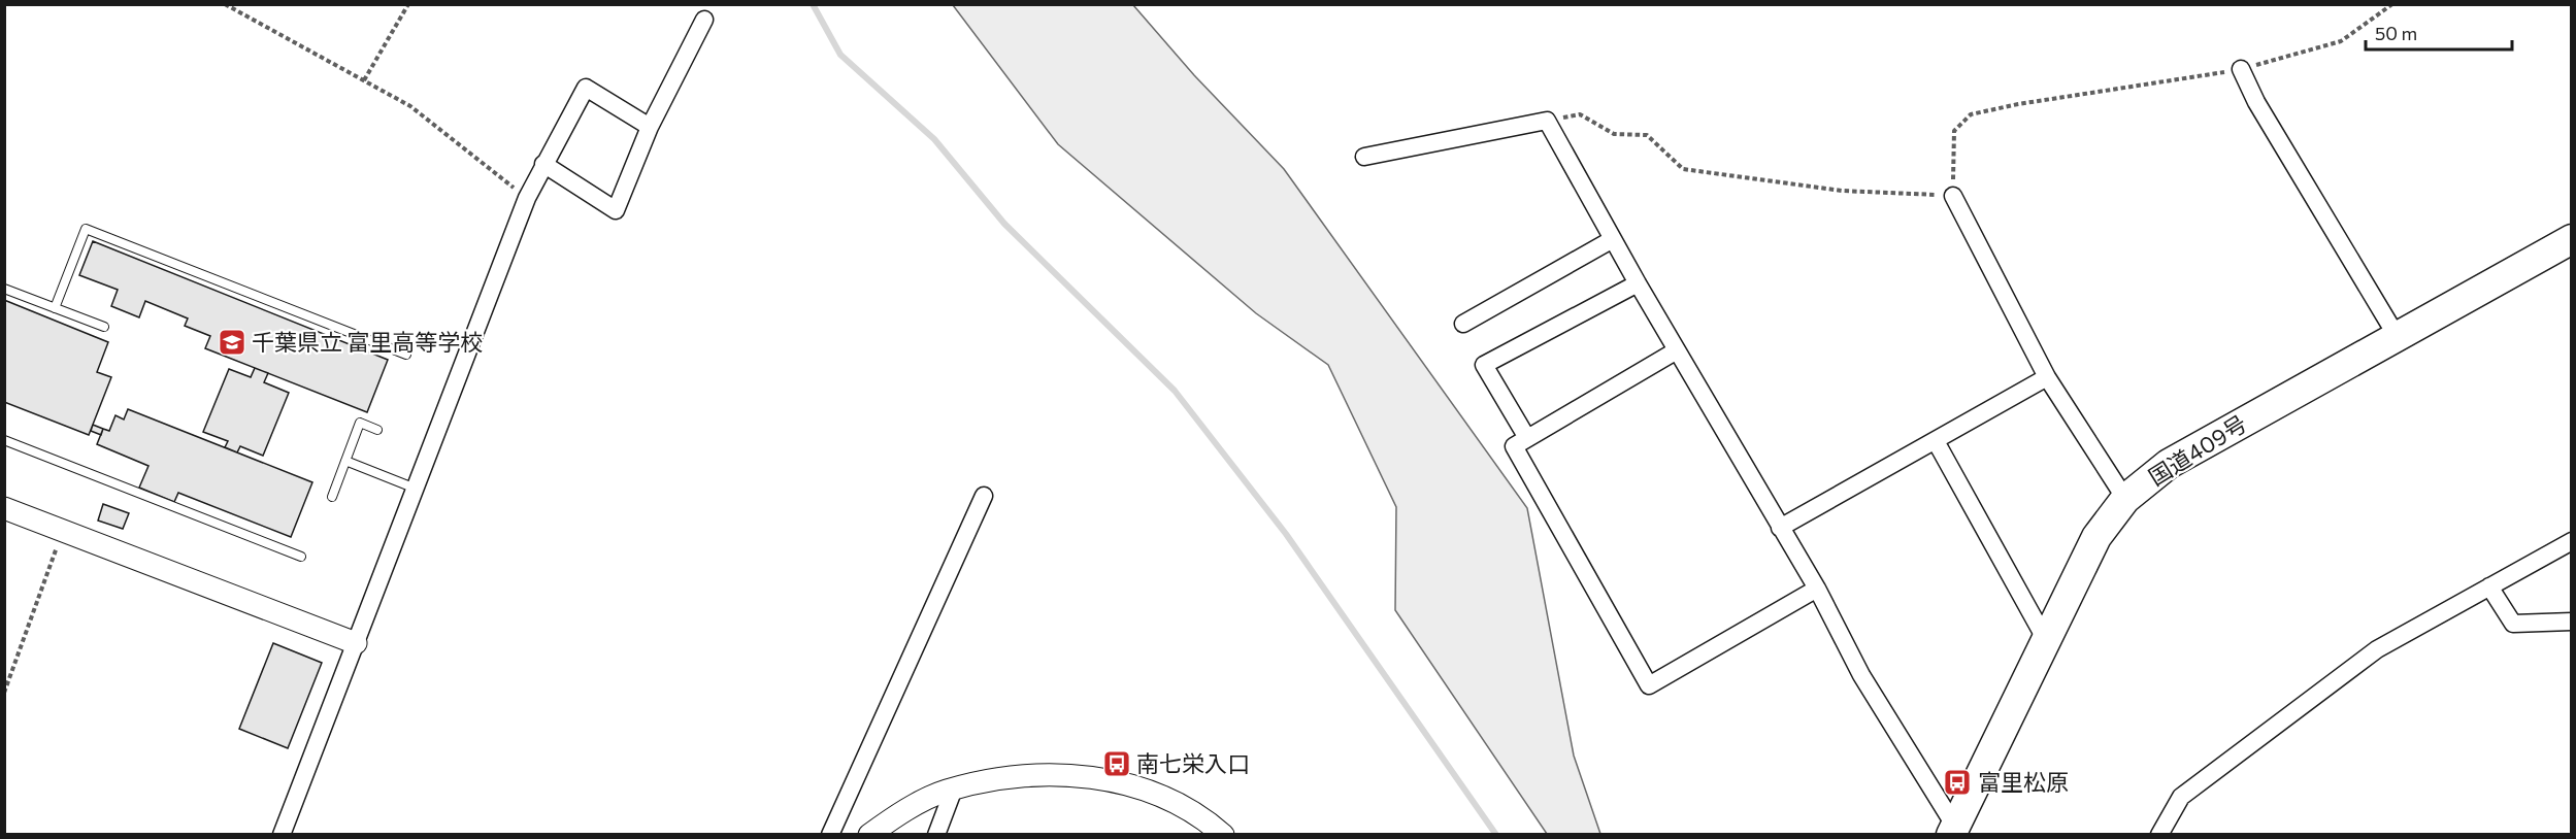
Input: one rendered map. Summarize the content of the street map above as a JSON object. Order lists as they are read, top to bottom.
{
  "streets": {
    "highway": ["国道409号"]
  },
  "places": {
    "school or university": ["千葉県立 富里高等学校"],
    "bus stop": ["南七栄入口", "富里松原"]
  },
  "scale_bar": "50 m"
}
